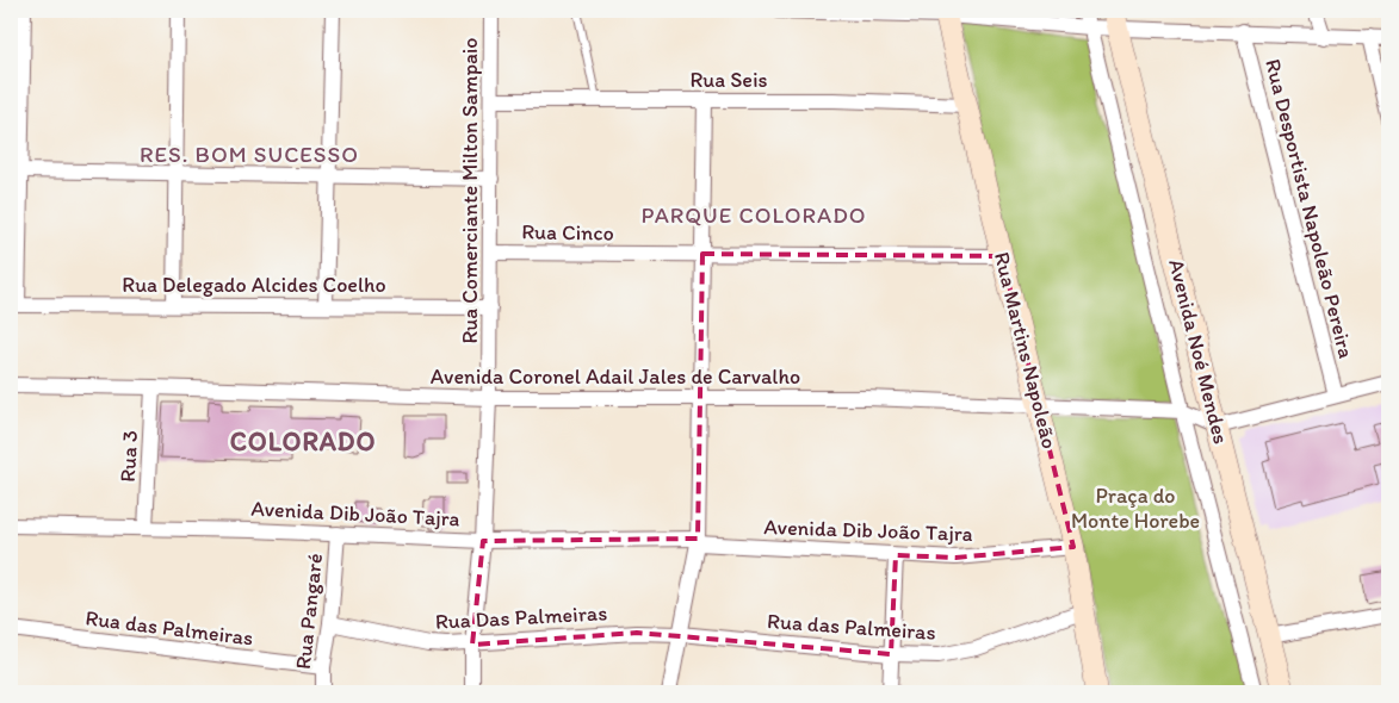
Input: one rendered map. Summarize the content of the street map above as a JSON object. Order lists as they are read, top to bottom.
{
  "streets": {
    "main road": ["Rua Martins Napoleão", "Avenida Noé Mendes"],
    "street": [
      "Rua Seis",
      "Rua Comerciante Milton Sampaio",
      "Rua Desportista Napoleão Pereira",
      "Rua Cinco",
      "Rua Delegado Alcides Coelho",
      "Avenida Coronel Adail Jales de Carvalho",
      "Rua 3",
      "Avenida Dib João Tajra",
      "Rua Pangaré",
      "Rua Das Palmeiras",
      "Rua das Palmeiras"
    ]
  },
  "crossings": [
    ["Rua Seis", "Rua Comerciante Milton Sampaio"],
    ["Rua Seis", "Rua Martins Napoleão"],
    ["Rua Comerciante Milton Sampaio", "Rua Cinco"],
    ["Rua Comerciante Milton Sampaio", "Rua Delegado Alcides Coelho"],
    ["Rua Comerciante Milton Sampaio", "Avenida Coronel Adail Jales de Carvalho"],
    ["Rua Comerciante Milton Sampaio", "Avenida Dib João Tajra"],
    ["Rua Comerciante Milton Sampaio", "Rua Das Palmeiras"],
    ["Rua Cinco", "Rua Martins Napoleão"],
    ["Rua Martins Napoleão", "Avenida Coronel Adail Jales de Carvalho"],
    ["Rua Martins Napoleão", "Avenida Dib João Tajra"],
    ["Rua Martins Napoleão", "Rua das Palmeiras"],
    ["Avenida Noé Mendes", "Avenida Coronel Adail Jales de Carvalho"],
    ["Avenida Coronel Adail Jales de Carvalho", "Rua 3"],
    ["Rua 3", "Avenida Dib João Tajra"],
    ["Avenida Dib João Tajra", "Rua Pangaré"],
    ["Rua Pangaré", "Rua Das Palmeiras"],
    ["Rua Pangaré", "Rua das Palmeiras"],
    ["Rua Das Palmeiras", "Rua das Palmeiras"]
  ],
  "districts": ["RES. BOM SUCESSO", "PARQUE COLORADO", "COLORADO"],
  "parks": ["Praça do Monte Horebe"]
}
